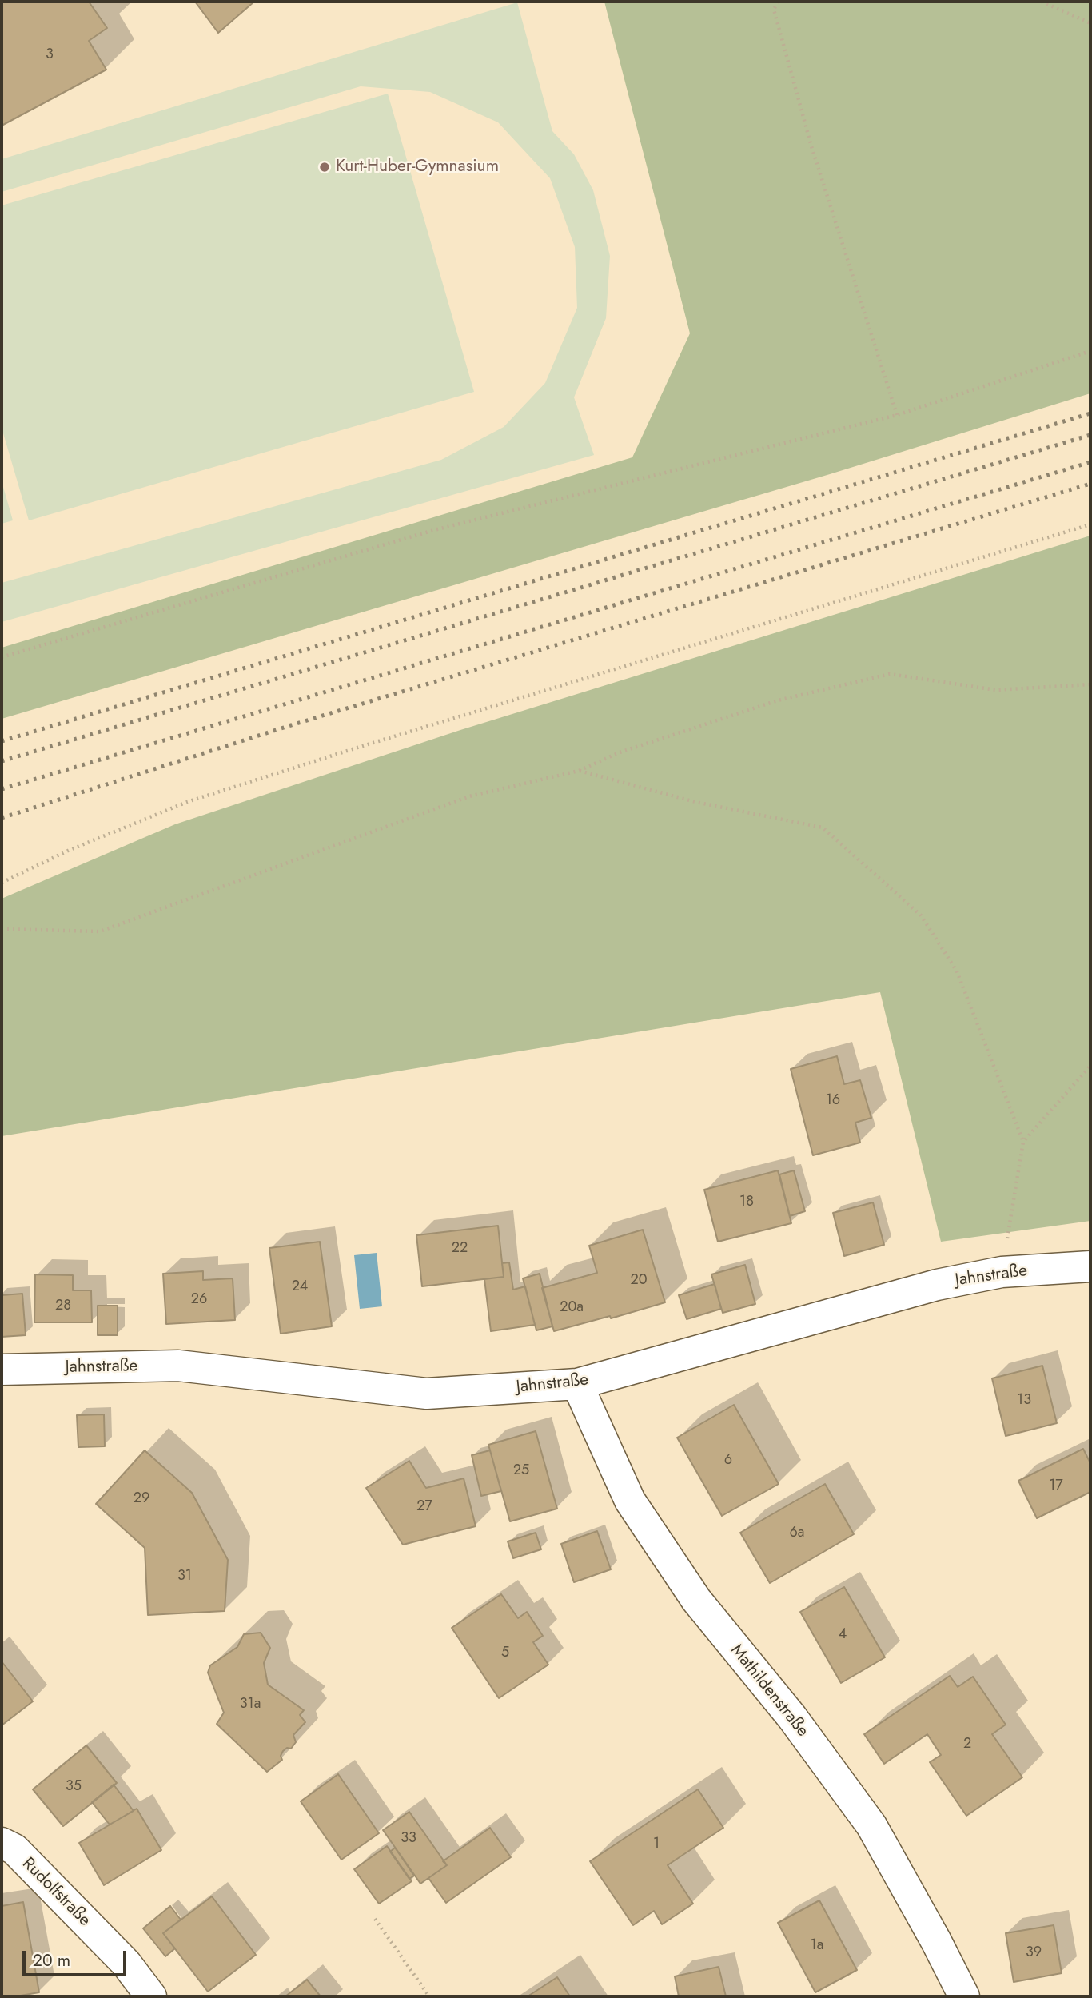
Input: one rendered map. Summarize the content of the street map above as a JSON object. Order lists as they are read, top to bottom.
{
  "streets": {
    "street": ["Jahnstraße", "Mathildenstraße", "Rudolfstraße"]
  },
  "crossings": [
    ["Jahnstraße", "Mathildenstraße"]
  ],
  "places": ["Kurt-Huber-Gymnasium"],
  "house_numbers": [
    "3",
    "16",
    "18",
    "22",
    "20",
    "24",
    "26",
    "28",
    "20a",
    "13",
    "6",
    "25",
    "17",
    "29",
    "27",
    "6a",
    "31",
    "4",
    "5",
    "31a",
    "2",
    "35",
    "33",
    "1",
    "1a",
    "39"
  ],
  "scale_bar": "20 m"
}
